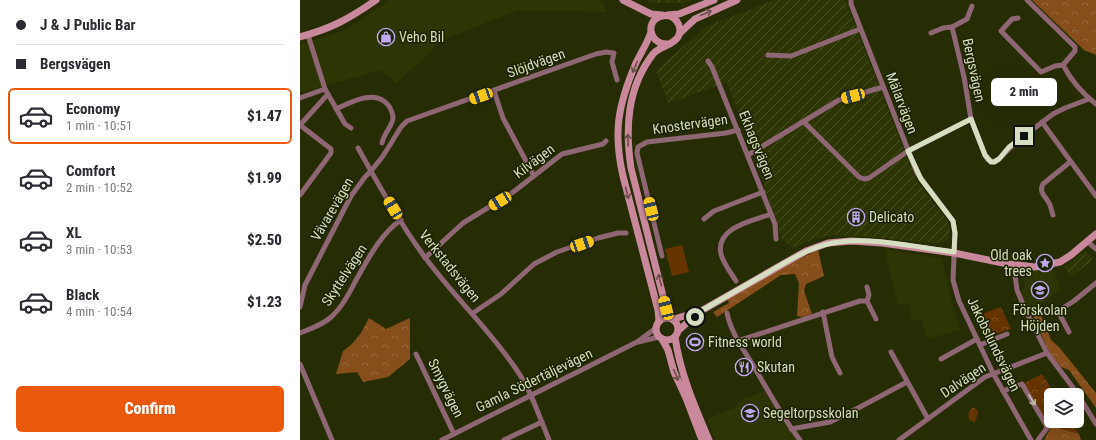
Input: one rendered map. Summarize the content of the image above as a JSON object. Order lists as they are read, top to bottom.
{
  "streets": {
    "street": [
      "Slöjdvägen",
      "Bergsvägen",
      "Mälarvägen",
      "Knostervägen",
      "Ekhagsvägen",
      "Kilvägen",
      "Vävarevägen",
      "Verkstadsvägen",
      "Skyttelvägen",
      "Jakobslundsvägen",
      "Gamla Södertäljevägen",
      "Dalvägen",
      "Smygvägen"
    ]
  },
  "crossings": [
    ["Slöjdvägen", "Vävarevägen"],
    ["Slöjdvägen", "Verkstadsvägen"],
    ["Mälarvägen", "Jakobslundsvägen"],
    ["Knostervägen", "Ekhagsvägen"],
    ["Kilvägen", "Verkstadsvägen"],
    ["Vävarevägen", "Verkstadsvägen"],
    ["Verkstadsvägen", "Skyttelvägen"],
    ["Verkstadsvägen", "Gamla Södertäljevägen"],
    ["Jakobslundsvägen", "Dalvägen"],
    ["Gamla Södertäljevägen", "Smygvägen"]
  ],
  "places": {
    "shop": ["Veho Bil"],
    "building": ["Delicato"],
    "place": ["Old oak trees"],
    "school or university": ["Förskolan Höjden", "Segeltorpsskolan"],
    "sports": ["Fitness world"],
    "restaurant": ["Skutan"]
  },
  "page": {
    "banner": ["J & J Public Bar", "Bergsvägen"],
    "bubble": "2 min",
    "list": [
      {
        "name": "Economy",
        "note": "1 min · 10:51",
        "value": "$1.47"
      },
      {
        "name": "Comfort",
        "note": "2 min · 10:52",
        "value": "$1.99"
      },
      {
        "name": "XL",
        "note": "3 min · 10:53",
        "value": "$2.50"
      },
      {
        "name": "Black",
        "note": "4 min · 10:54",
        "value": "$1.23"
      }
    ],
    "buttons": "Confirm"
  }
}
